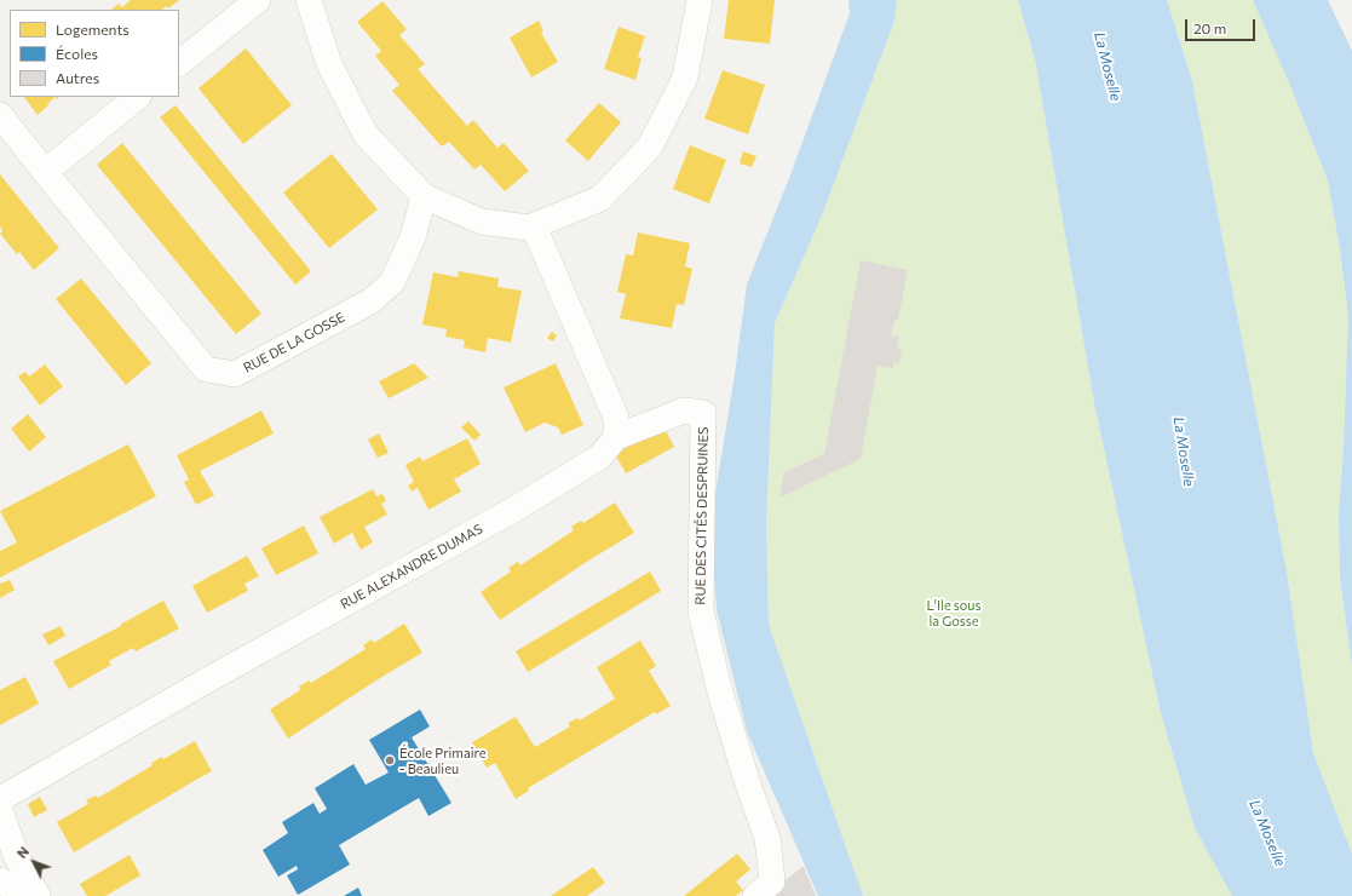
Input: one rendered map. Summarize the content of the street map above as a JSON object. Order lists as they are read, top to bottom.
{
  "streets": {
    "street": ["RUE DE LA GOSSE", "RUE DES CITÉS DESPRUINES", "RUE ALEXANDRE DUMAS"]
  },
  "crossings": [
    ["RUE DES CITÉS DESPRUINES", "RUE ALEXANDRE DUMAS"]
  ],
  "water": ["La Moselle"],
  "parks": ["L'Ile sous la Gosse"],
  "places": ["École Primaire - Beaulieu"],
  "legend": ["Logements", "Écoles", "Autres"],
  "scale_bar": "20 m",
  "north": "top left"
}
